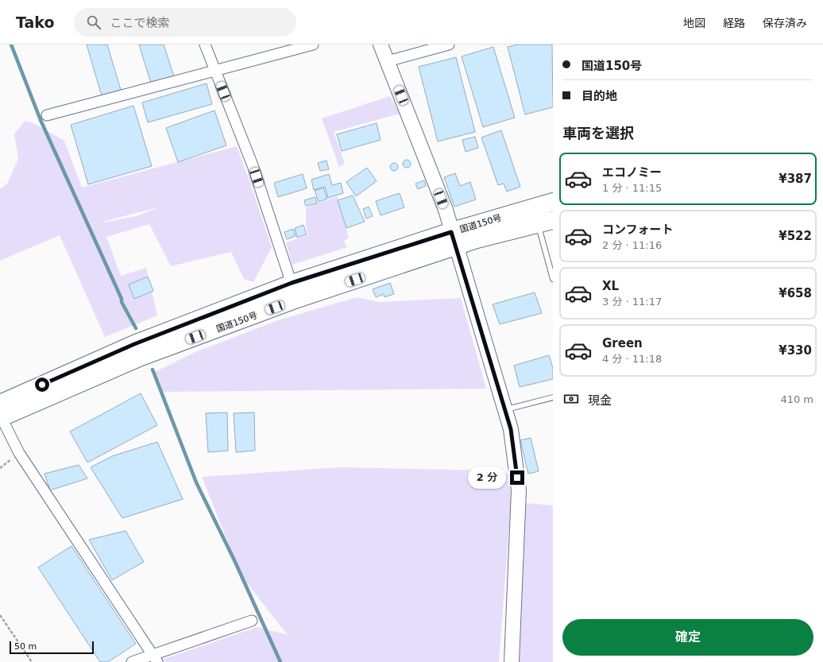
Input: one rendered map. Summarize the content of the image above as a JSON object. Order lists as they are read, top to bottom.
{
  "streets": {
    "highway": ["国道150号"]
  },
  "scale_bar": "50 m",
  "page": {
    "header": "Tako",
    "search": "ここで検索",
    "nav": ["地図", "経路", "保存済み"],
    "banner": ["国道150号", "目的地"],
    "heading": "車両を選択",
    "list": [
      {
        "name": "エコノミー",
        "note": "1 分 · 11:15",
        "value": "¥387"
      },
      {
        "name": "コンフォート",
        "note": "2 分 · 11:16",
        "value": "¥522"
      },
      {
        "name": "XL",
        "note": "3 分 · 11:17",
        "value": "¥658"
      },
      {
        "name": "Green",
        "note": "4 分 · 11:18",
        "value": "¥330"
      }
    ],
    "pay": ["現金", "410 m"],
    "bubble": "2 分",
    "buttons": "確定",
    "scale": "50 m"
  }
}
